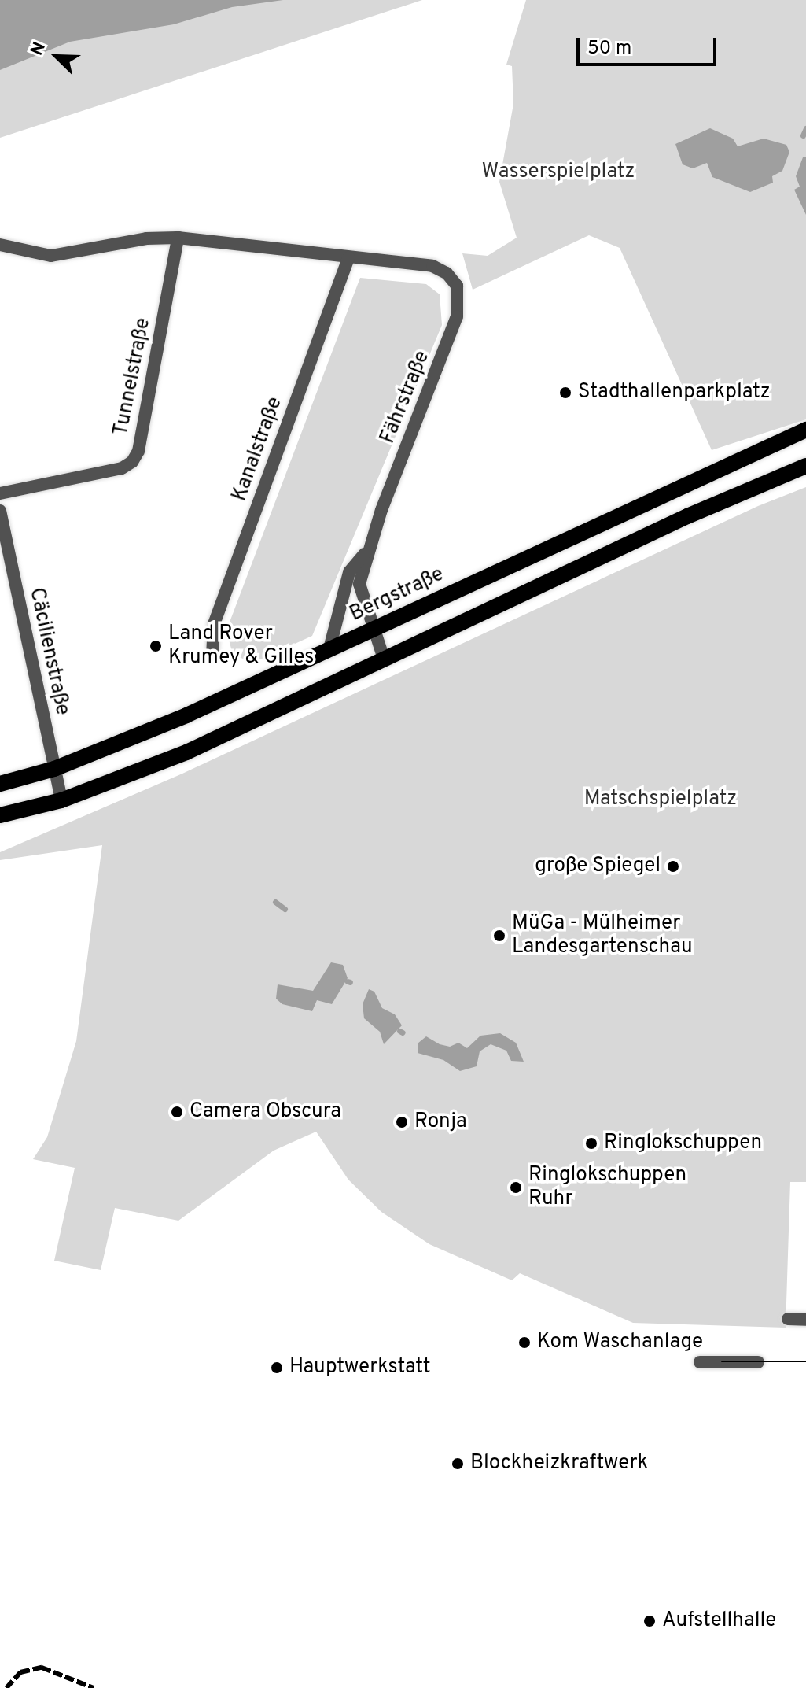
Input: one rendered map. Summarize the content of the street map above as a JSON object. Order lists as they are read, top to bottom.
{
  "streets": {
    "main road": ["Bergstraße"],
    "street": [
      "Tunnelstraße",
      "Fährstraße",
      "Kanalstraße",
      "Cäcilienstraße"
    ]
  },
  "crossings": [
    ["Fährstraße", "Kanalstraße"],
    ["Fährstraße", "Bergstraße"],
    ["Bergstraße", "Cäcilienstraße"]
  ],
  "parks": ["Wasserspielplatz", "Matschspielplatz"],
  "places": [
    "Stadthallenparkplatz",
    "Land Rover Krumey & Gilles",
    "große Spiegel",
    "MüGa - Mülheimer Landesgartenschau",
    "Camera Obscura",
    "Ronja",
    "Ringlokschuppen",
    "Ringlokschuppen Ruhr",
    "Kom Waschanlage",
    "Hauptwerkstatt",
    "Blockheizkraftwerk",
    "Aufstellhalle"
  ],
  "scale_bar": "50 m",
  "north": "top left"
}
